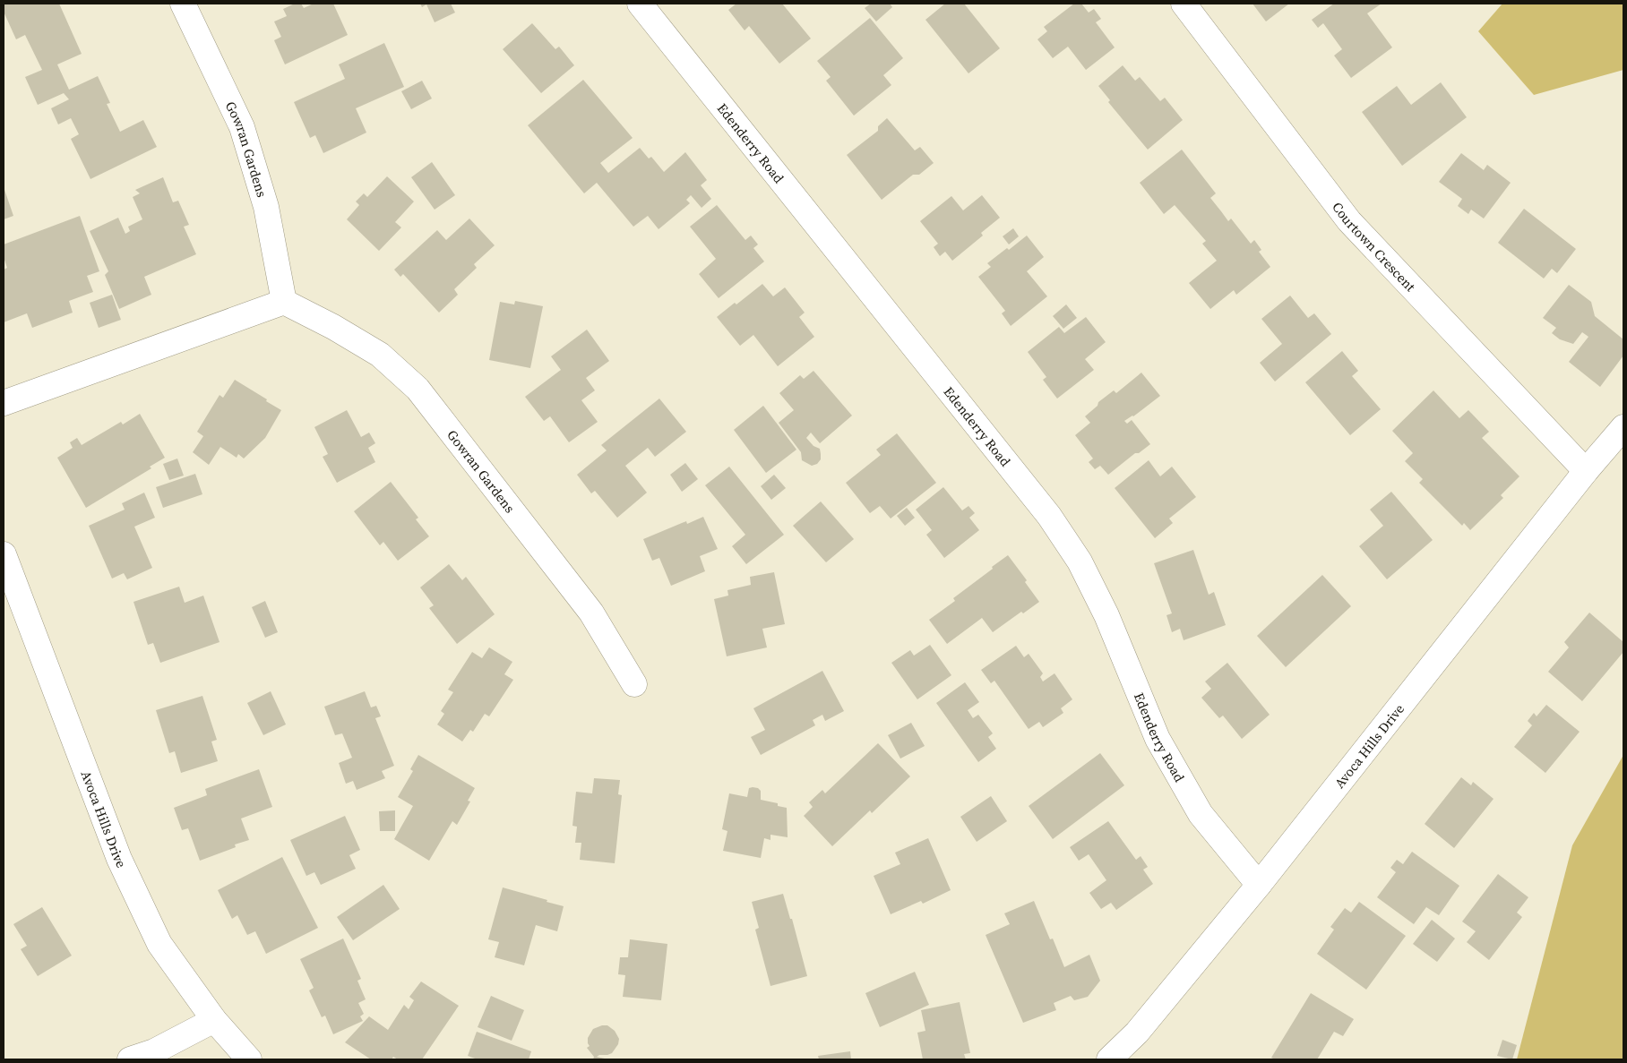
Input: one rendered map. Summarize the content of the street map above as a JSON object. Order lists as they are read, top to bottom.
{
  "streets": {
    "street": [
      "Edenderry Road",
      "Gowran Gardens",
      "Courtown Crescent",
      "Avoca Hills Drive"
    ]
  },
  "crossings": [
    ["Edenderry Road", "Avoca Hills Drive"],
    ["Courtown Crescent", "Avoca Hills Drive"]
  ]
}
